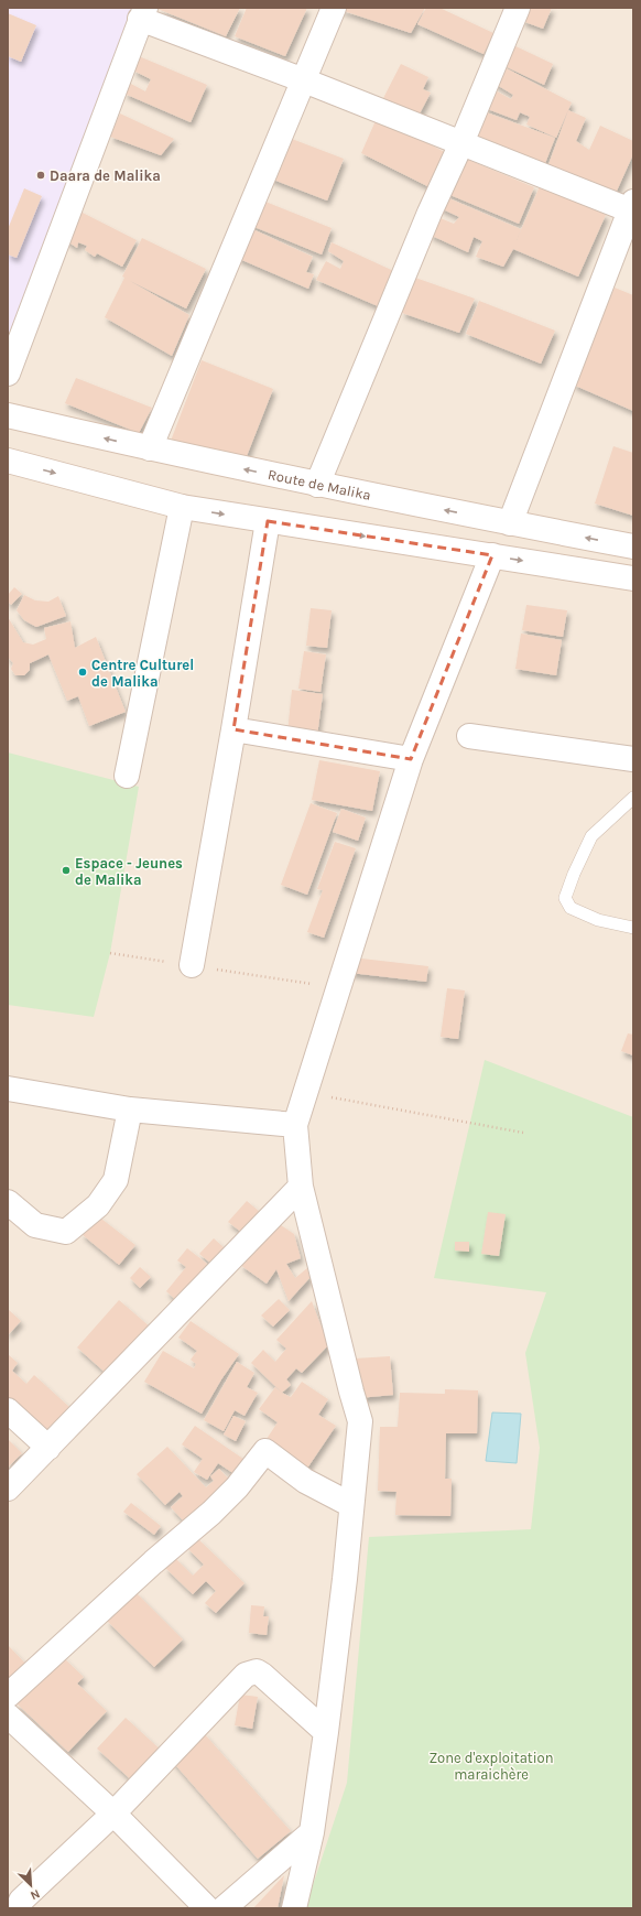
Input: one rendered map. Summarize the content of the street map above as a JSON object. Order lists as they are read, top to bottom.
{
  "streets": {
    "street": ["Route de Malika"]
  },
  "parks": ["Zone d'exploitation maraichère"],
  "places": ["Daara de Malika", "Centre Culturel de Malika", "Espace - Jeunes de Malika"],
  "north": "bottom right"
}
